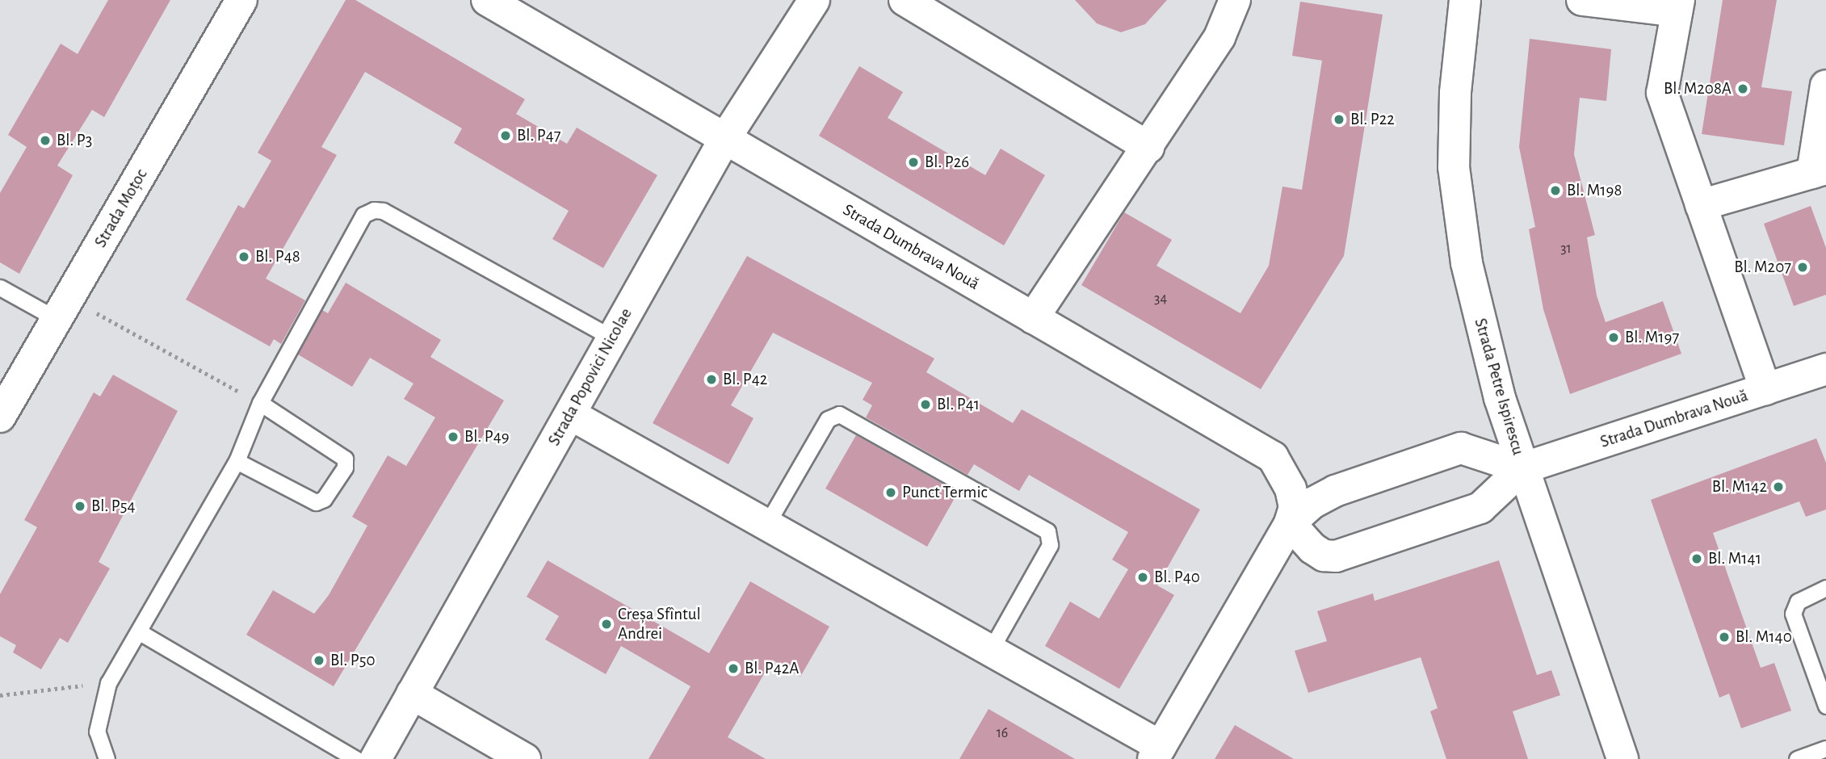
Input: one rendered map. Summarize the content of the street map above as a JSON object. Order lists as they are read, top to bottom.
{
  "streets": {
    "street": [
      "Strada Moțoc",
      "Strada Dumbrava Nouă",
      "Strada Popovici Nicolae",
      "Strada Petre Ispirescu"
    ]
  },
  "crossings": [
    ["Strada Dumbrava Nouă", "Strada Popovici Nicolae"],
    ["Strada Dumbrava Nouă", "Strada Petre Ispirescu"]
  ],
  "places": [
    "Bl. M208A",
    "Bl. P22",
    "Bl. P47",
    "Bl. P3",
    "Bl. P26",
    "Bl. M198",
    "Bl. P48",
    "Bl. M207",
    "Bl. M197",
    "Bl. P42",
    "Bl. P41",
    "Bl. P49",
    "Bl. M142",
    "Punct Termic",
    "Bl. P54",
    "Bl. M141",
    "Bl. P40",
    "Creșa Sfîntul Andrei",
    "Bl. M140",
    "Bl. P50",
    "Bl. P42A"
  ],
  "house_numbers": ["31", "34", "16"]
}
